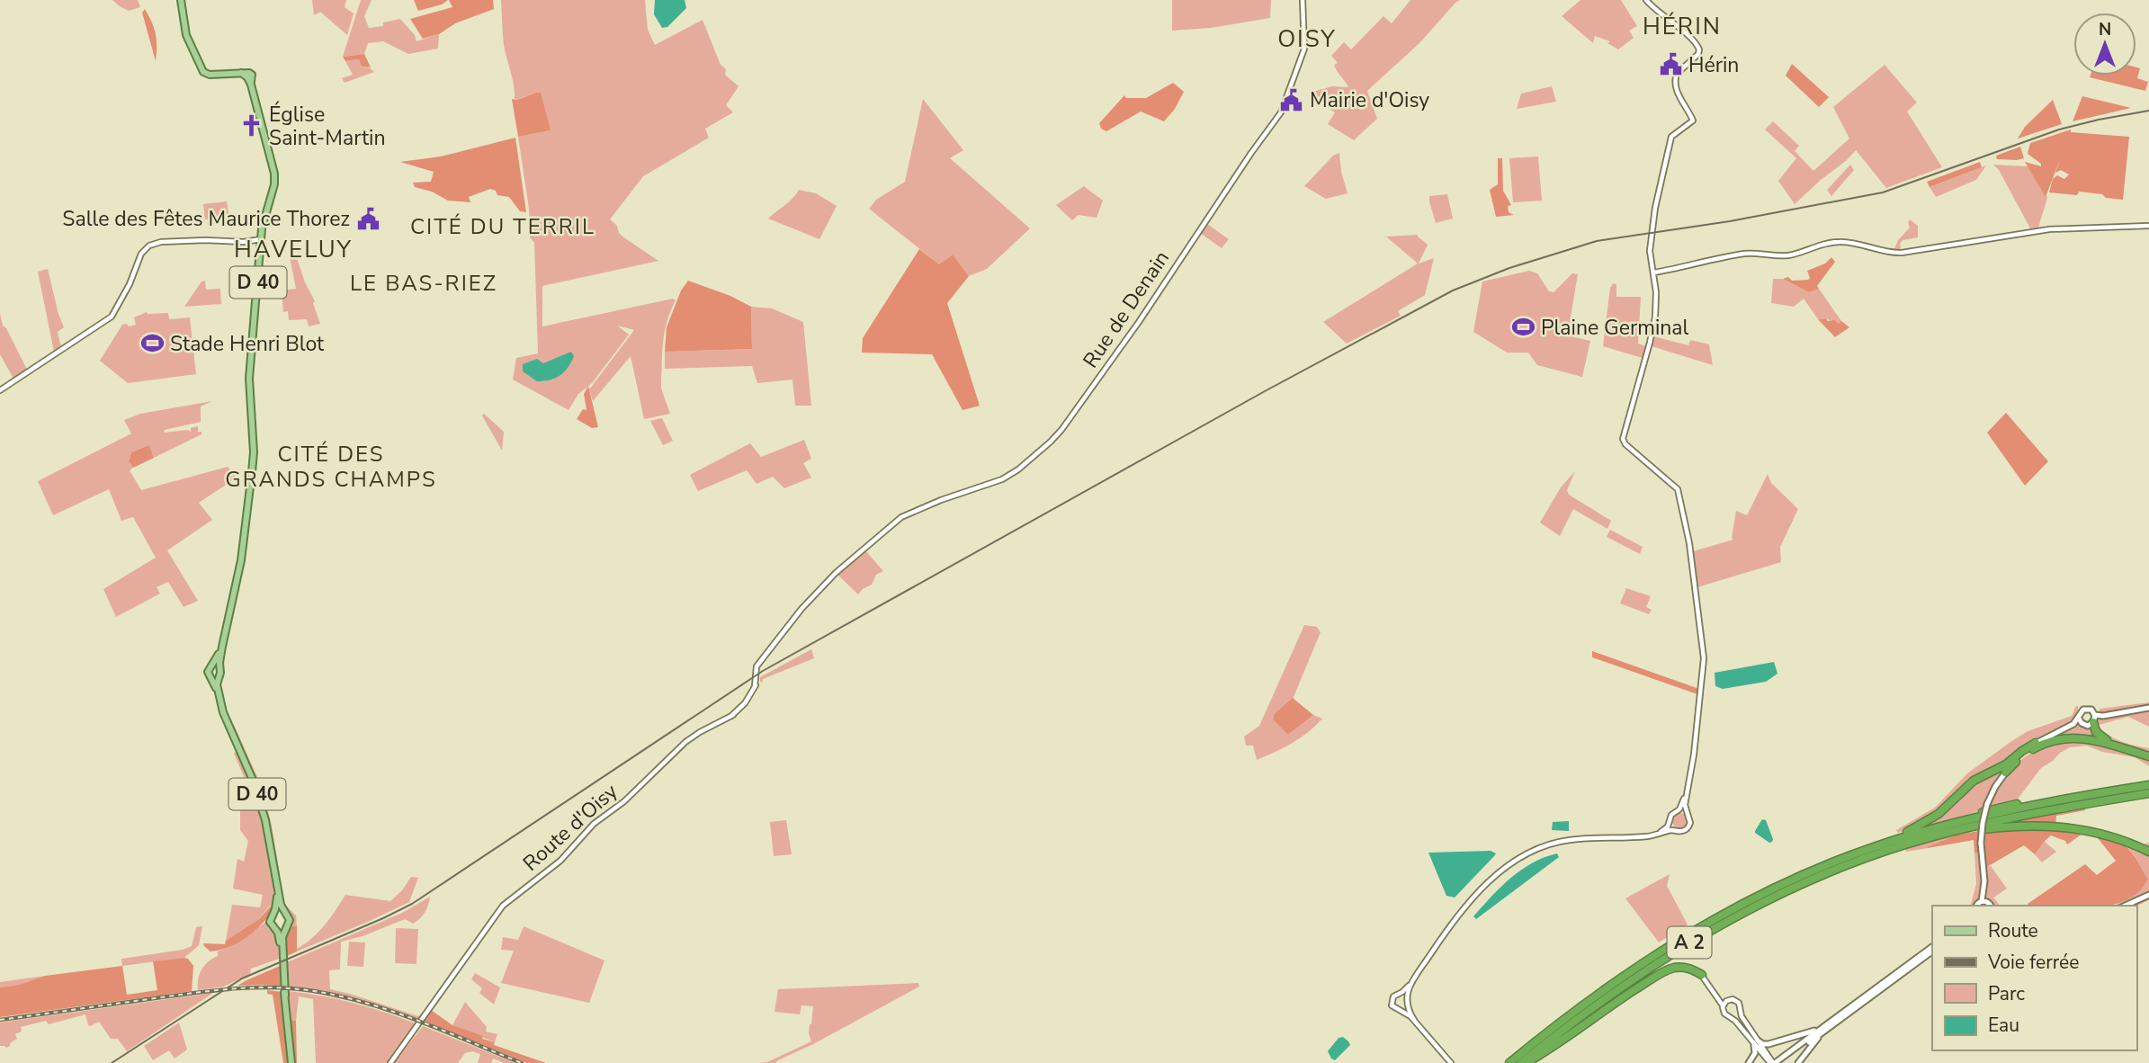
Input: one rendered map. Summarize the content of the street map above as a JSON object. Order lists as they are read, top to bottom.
{
  "streets": {
    "highway": ["A 2"],
    "main road": ["D 40"],
    "street": ["Rue de Denain", "Route d'Oisy"]
  },
  "crossings": [
    ["Rue de Denain", "Route d'Oisy"]
  ],
  "districts": [
    "HÉRIN",
    "OISY",
    "CITÉ DU TERRIL",
    "HAVELUY",
    "LE BAS-RIEZ",
    "CITÉ DES GRANDS CHAMPS"
  ],
  "places": {
    "public building": ["Hérin", "Mairie d'Oisy", "Salle des Fêtes Maurice Thorez"],
    "church": ["Église Saint-Martin"],
    "sports": ["Plaine Germinal", "Stade Henri Blot"]
  },
  "legend": [
    "Route",
    "Voie ferrée",
    "Parc",
    "Eau"
  ],
  "north": "top"
}
